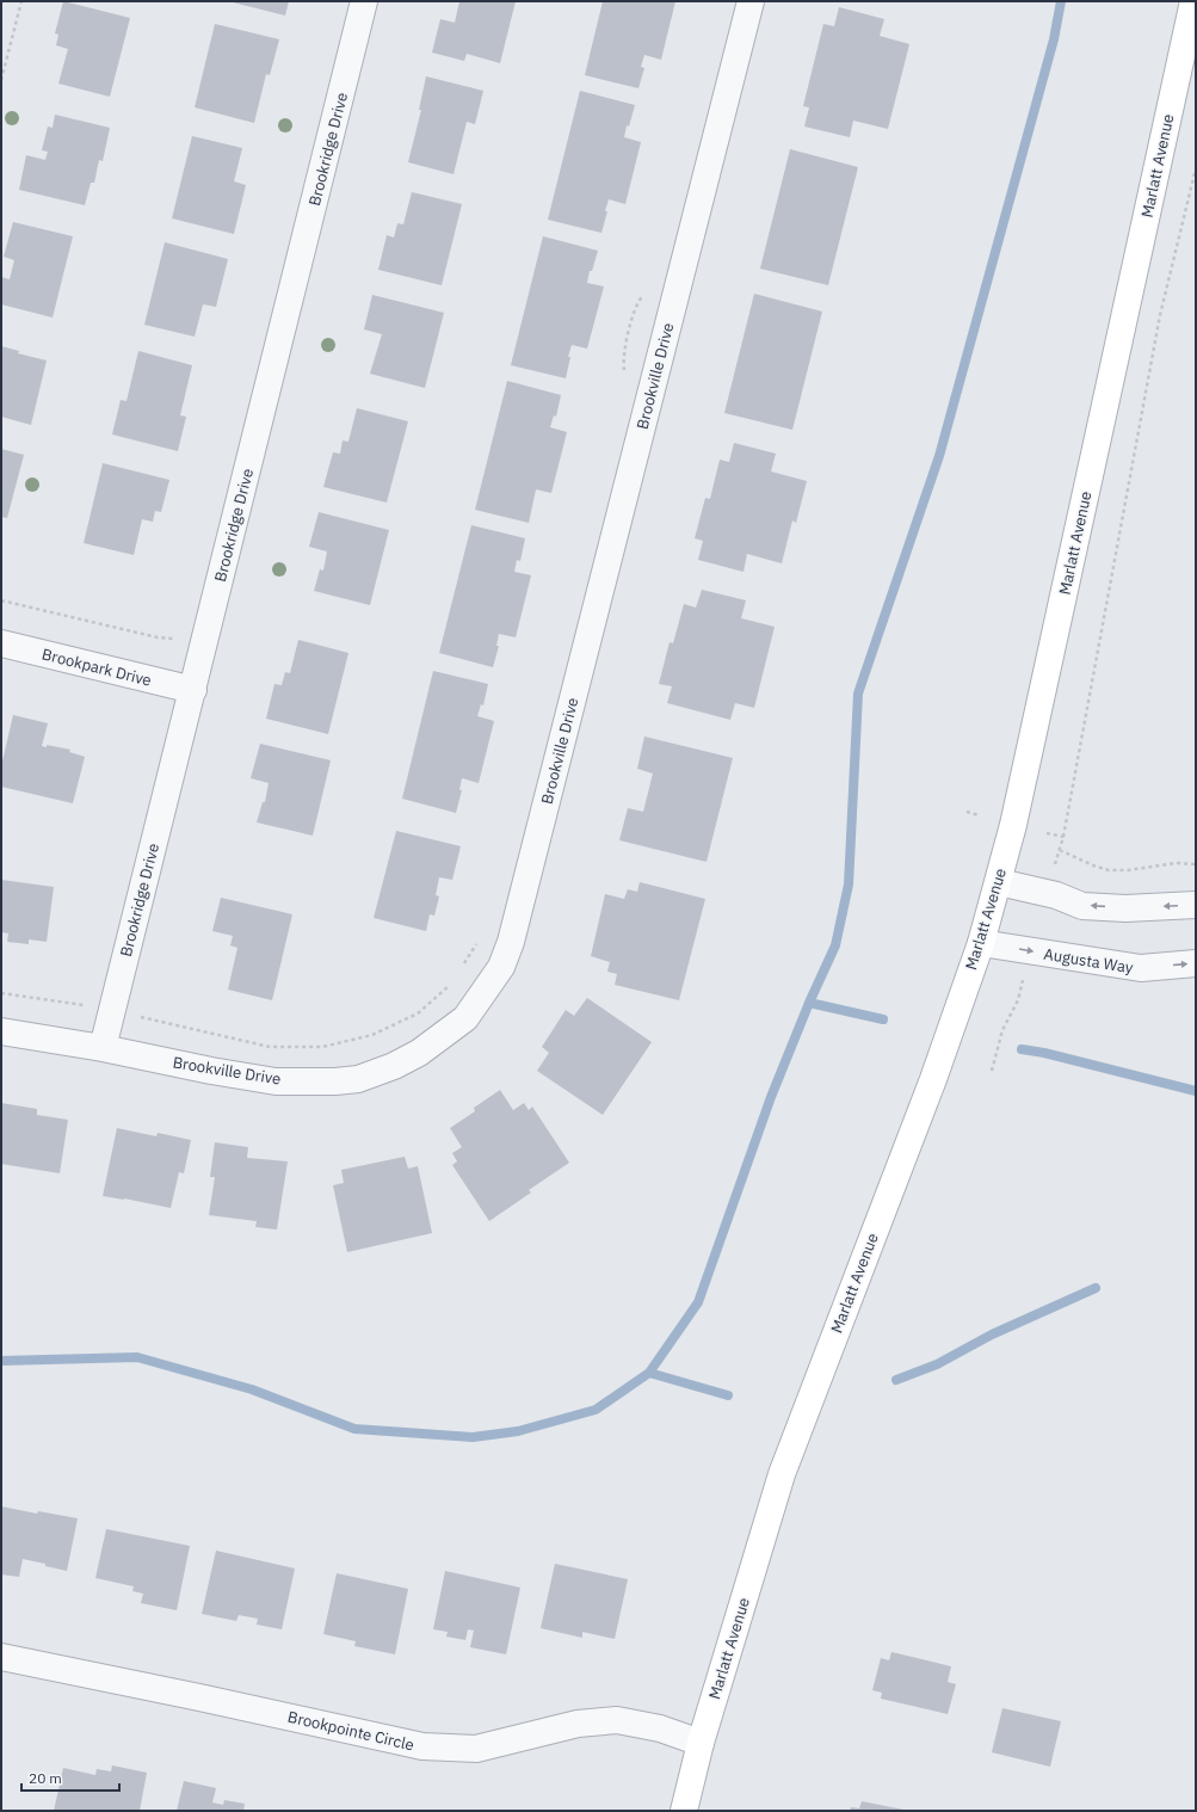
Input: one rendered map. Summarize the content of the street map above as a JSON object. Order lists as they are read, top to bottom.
{
  "streets": {
    "street": [
      "Brookridge Drive",
      "Marlatt Avenue",
      "Brookville Drive",
      "Brookpark Drive",
      "Augusta Way",
      "Brookpointe Circle"
    ]
  },
  "crossings": [
    ["Brookridge Drive", "Brookville Drive"],
    ["Brookridge Drive", "Brookpark Drive"],
    ["Marlatt Avenue", "Augusta Way"],
    ["Marlatt Avenue", "Brookpointe Circle"]
  ],
  "scale_bar": "20 m"
}
